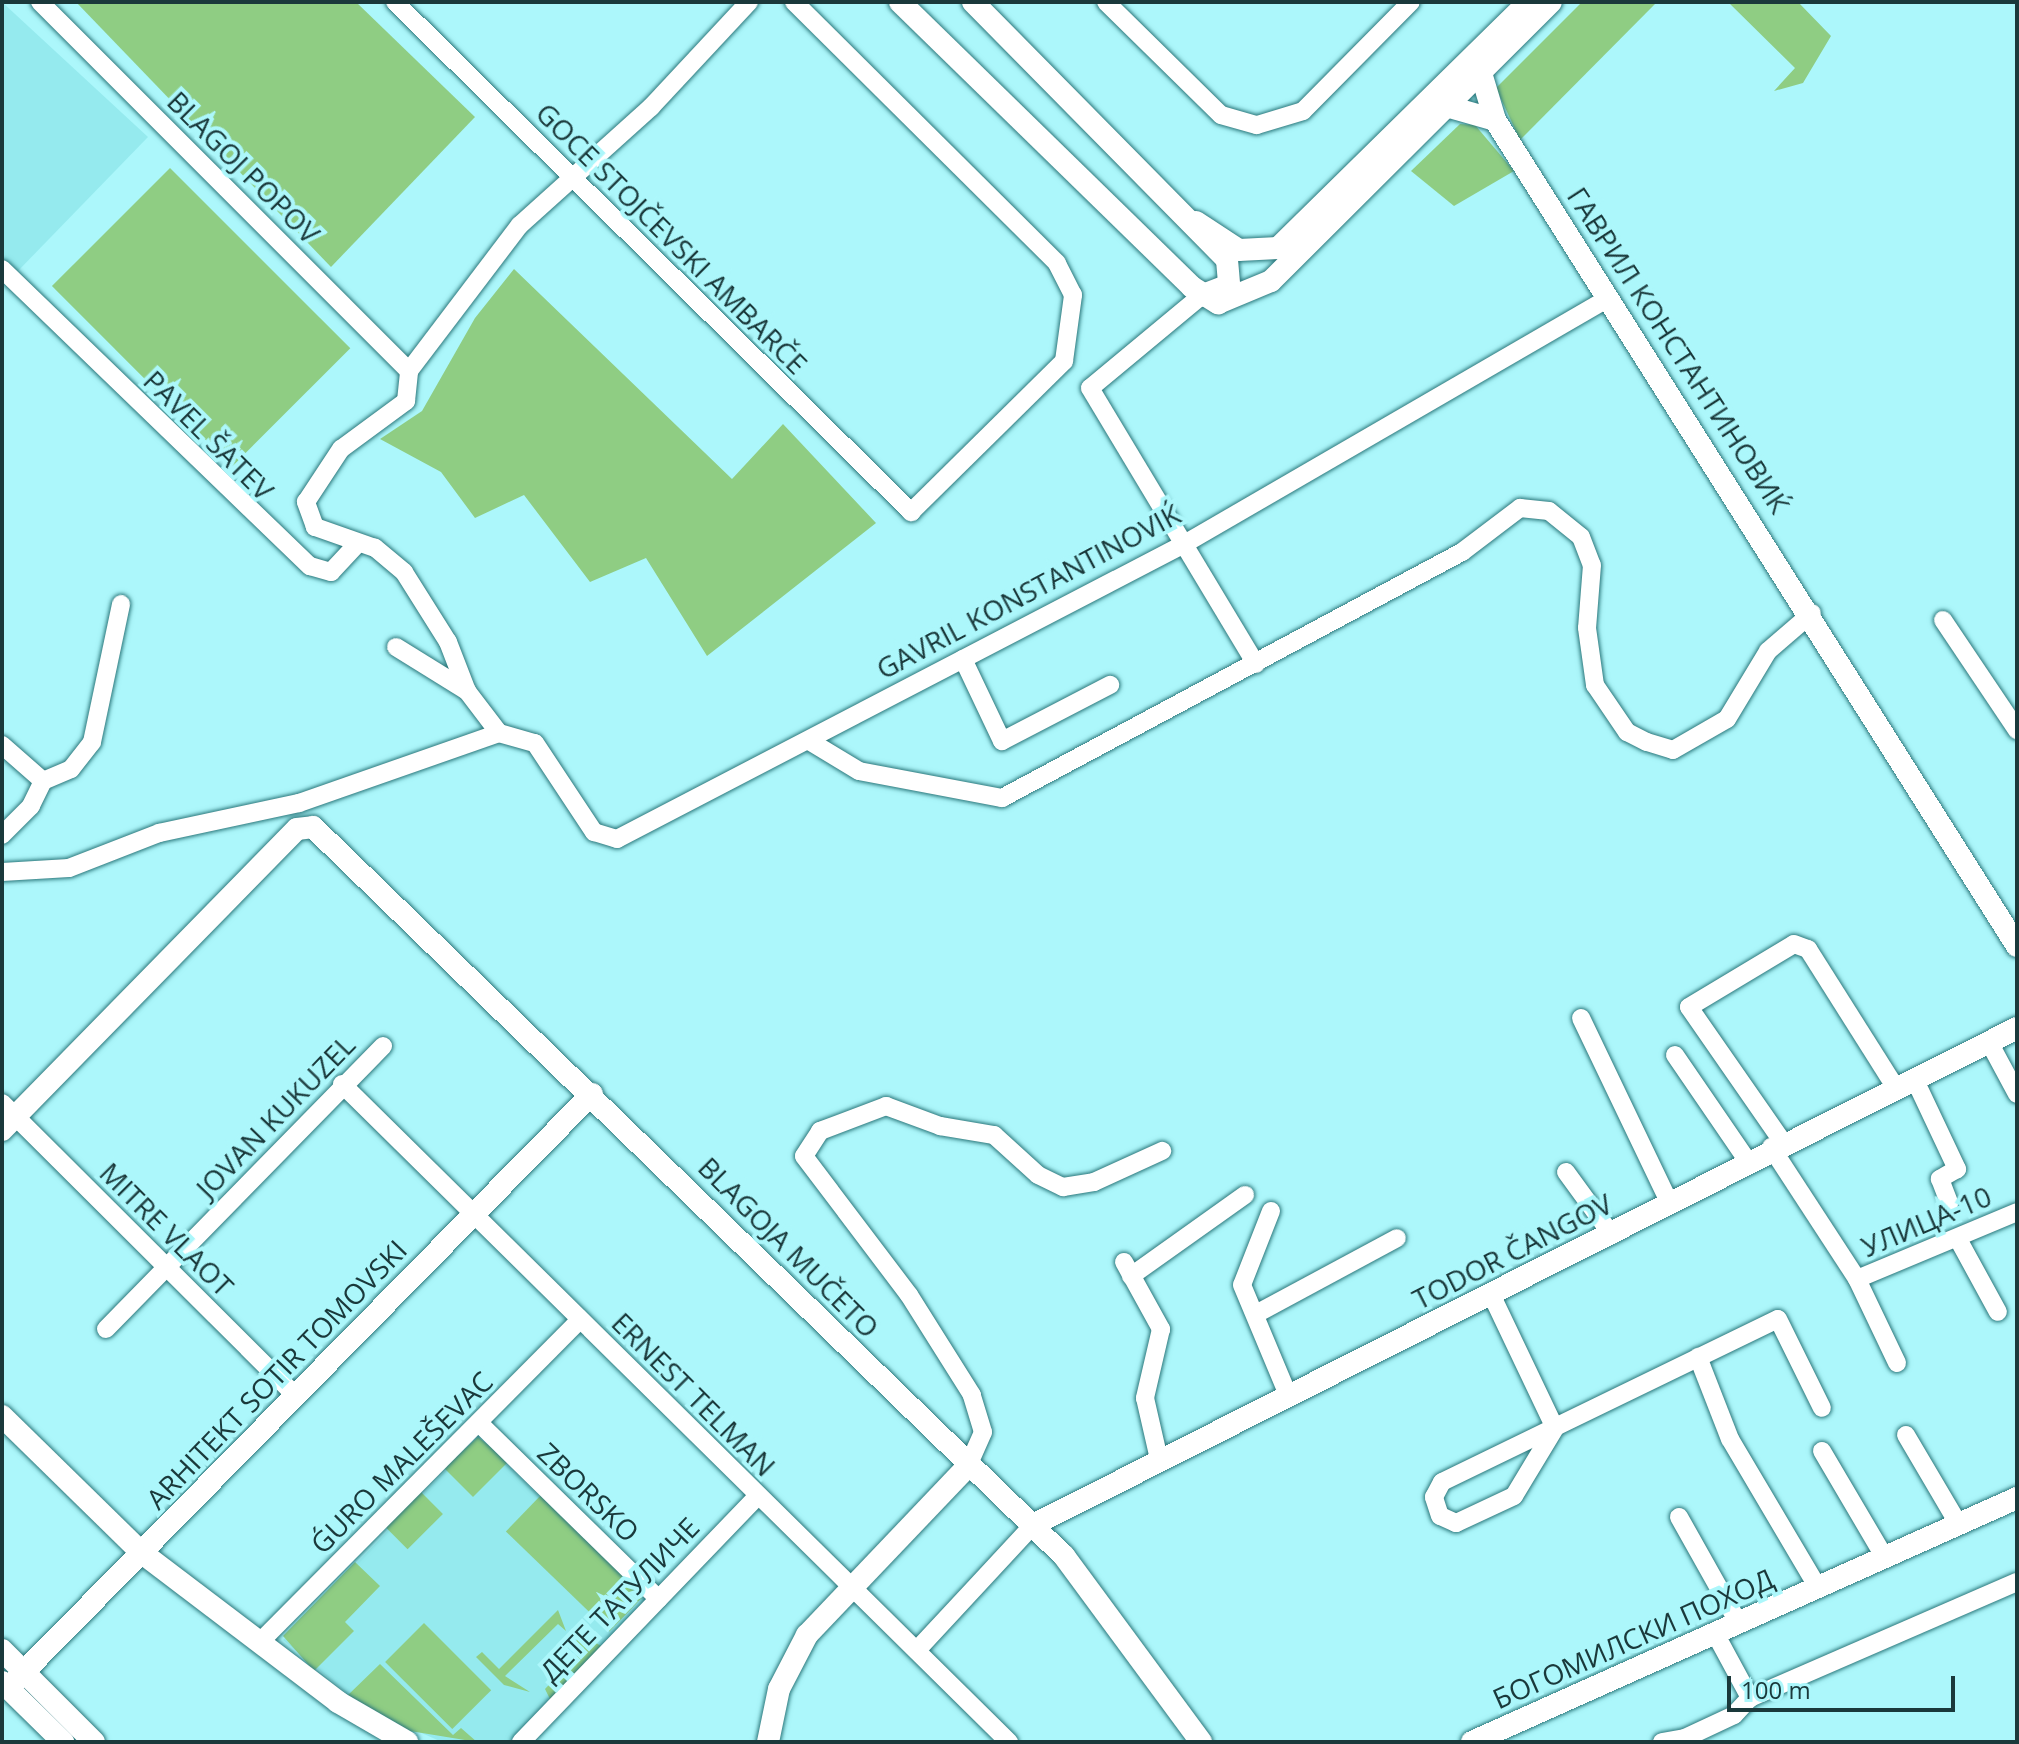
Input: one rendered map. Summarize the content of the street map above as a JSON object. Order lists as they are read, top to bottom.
{
  "streets": {
    "street": [
      "BLAGOJ POPOV",
      "GOCE STOJČEVSKI AMBARČE",
      "ГАВРИЛ КОНСТАНТИНОВИЌ",
      "PAVEL ŠATEV",
      "GAVRIL KONSTANTINOVIḰ",
      "JOVAN KUKUZEL",
      "УЛИЦА-10",
      "MITRE VLAOT",
      "BLAGOJA MUČETO",
      "TODOR ČANGOV",
      "ARHITEKT SOTIR TOMOVSKI",
      "ERNEST TELMAN",
      "ǴURO MALEŠEVAC",
      "ZBORSKO",
      "ДЕТЕ ТАТУЛИЧЕ",
      "БОГОМИЛСКИ ПОХОД"
    ]
  },
  "crossings": [
    ["ГАВРИЛ КОНСТАНТИНОВИЌ", "GAVRIL KONSTANTINOVIḰ"],
    ["JOVAN KUKUZEL", "MITRE VLAOT"],
    ["JOVAN KUKUZEL", "ERNEST TELMAN"],
    ["MITRE VLAOT", "BLAGOJA MUČETO"],
    ["MITRE VLAOT", "ARHITEKT SOTIR TOMOVSKI"],
    ["BLAGOJA MUČETO", "TODOR ČANGOV"],
    ["BLAGOJA MUČETO", "ARHITEKT SOTIR TOMOVSKI"],
    ["ARHITEKT SOTIR TOMOVSKI", "ERNEST TELMAN"],
    ["ERNEST TELMAN", "ǴURO MALEŠEVAC"],
    ["ERNEST TELMAN", "ДЕТЕ ТАТУЛИЧЕ"],
    ["ǴURO MALEŠEVAC", "ZBORSKO"],
    ["ZBORSKO", "ДЕТЕ ТАТУЛИЧЕ"]
  ],
  "scale_bar": "100 m"
}
